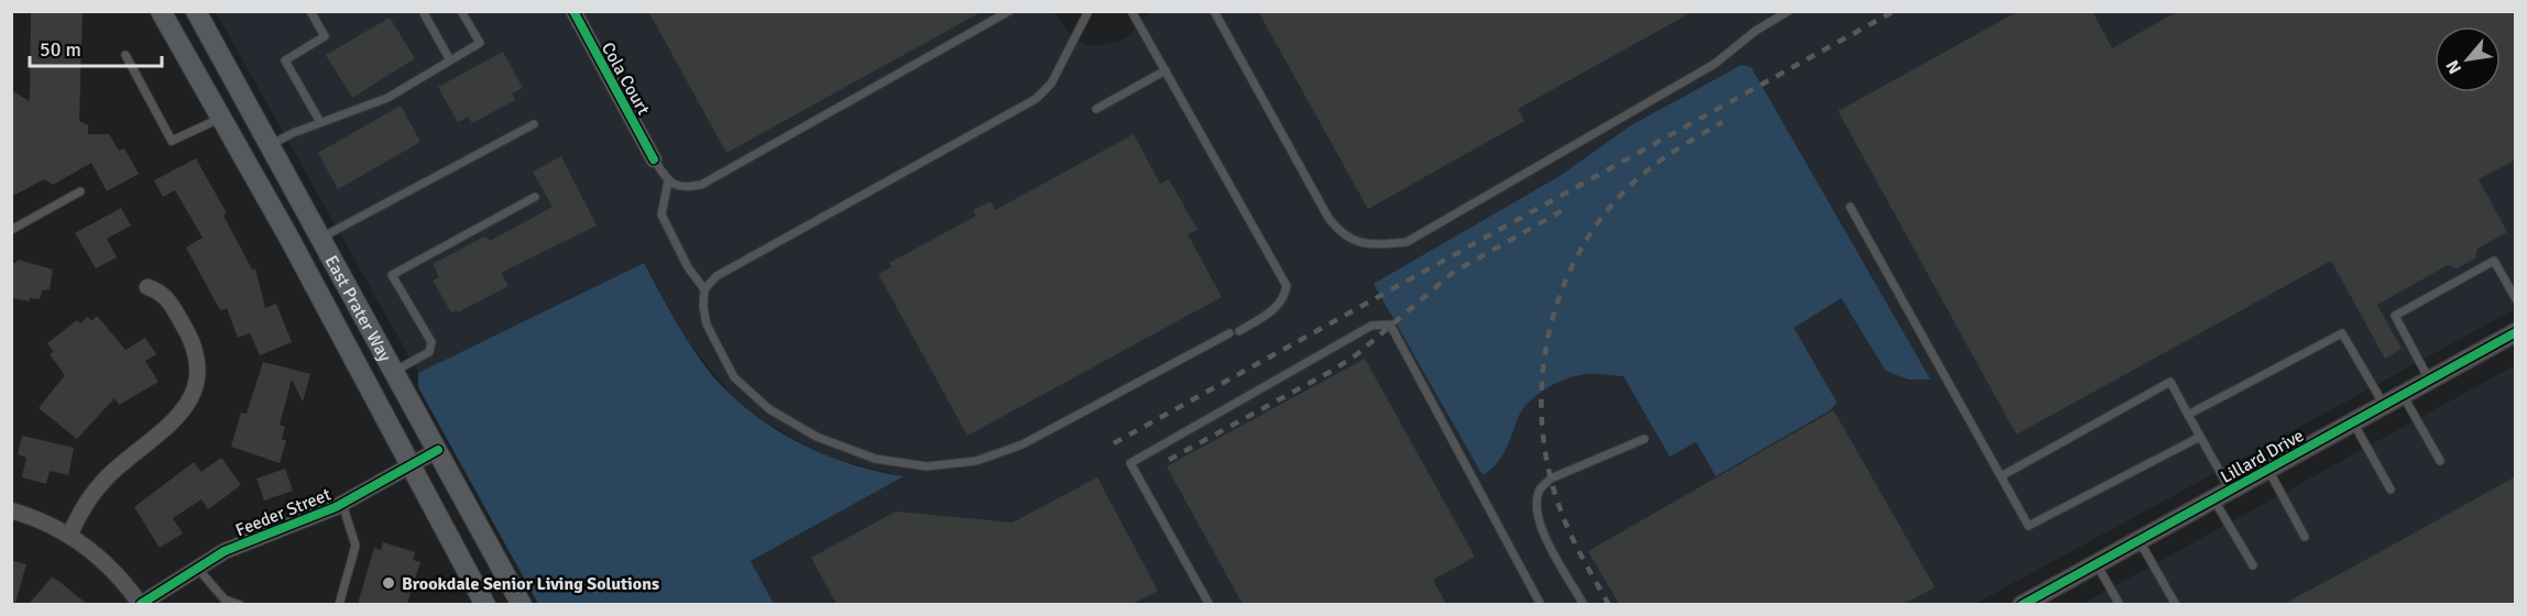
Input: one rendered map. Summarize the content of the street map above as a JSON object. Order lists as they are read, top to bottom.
{
  "streets": {
    "main road": ["East Prater Way"],
    "street": ["Cola Court", "Lillard Drive", "Feeder Street"]
  },
  "crossings": [
    ["East Prater Way", "Feeder Street"]
  ],
  "places": ["Brookdale Senior Living Solutions"],
  "scale_bar": "50 m",
  "north": "bottom left"
}
